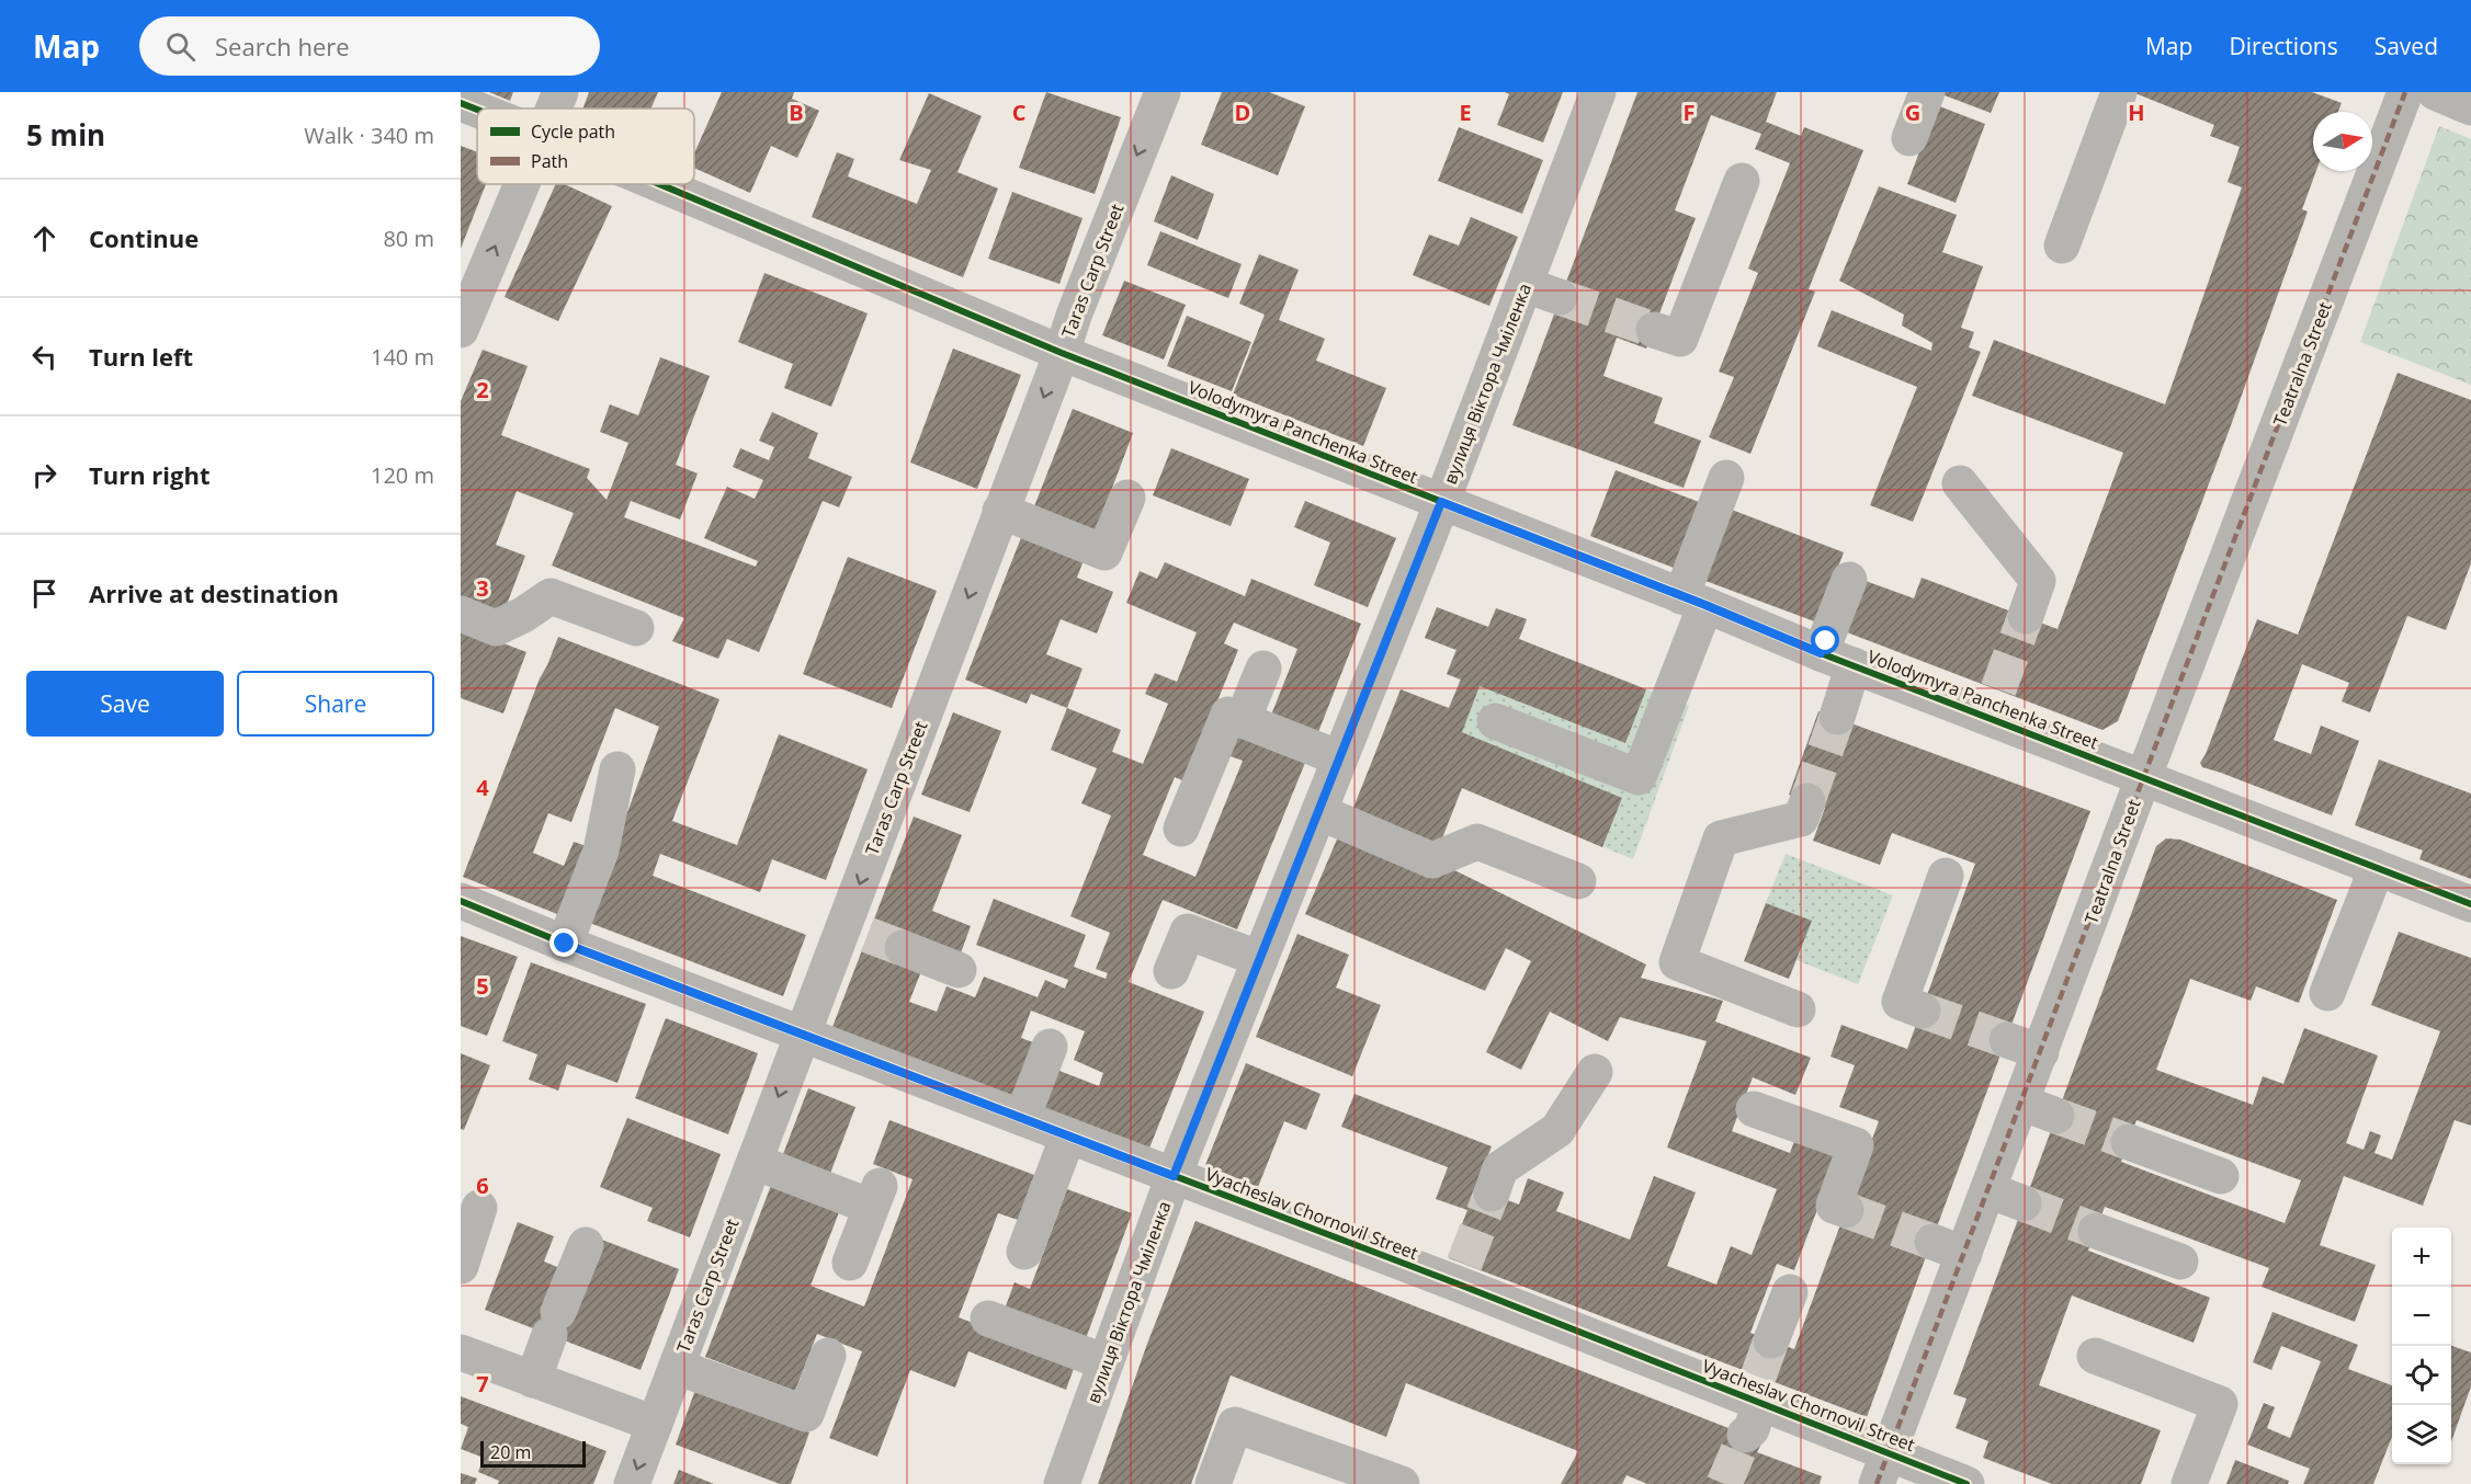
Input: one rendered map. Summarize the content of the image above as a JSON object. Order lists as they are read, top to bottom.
{
  "streets": {
    "street": [
      "Taras Carp Street",
      "Teatralna Street",
      "вулиця Віктора Чміленка",
      "Volodymyra Panchenka Street",
      "Vyacheslav Chornovil Street"
    ]
  },
  "crossings": [
    ["Taras Carp Street", "Volodymyra Panchenka Street"],
    ["Taras Carp Street", "Vyacheslav Chornovil Street"],
    ["Teatralna Street", "Volodymyra Panchenka Street"],
    ["Teatralna Street", "Vyacheslav Chornovil Street"],
    ["вулиця Віктора Чміленка", "Volodymyra Panchenka Street"],
    ["вулиця Віктора Чміленка", "Vyacheslav Chornovil Street"]
  ],
  "legend": ["Cycle path", "Path"],
  "scale_bar": "20 m",
  "north": "right",
  "page": {
    "header": "Map",
    "search": "Search here",
    "nav": ["Map", "Directions", "Saved"],
    "heading": ["5 min", "Walk · 340 m"],
    "list": [
      ["Continue", "80 m"],
      ["Turn left", "140 m"],
      ["Turn right", "120 m"],
      "Arrive at destination"
    ],
    "buttons": ["Save", "Share"],
    "map_buttons": ["+", "−"],
    "scale": "20 m"
  },
  "grid": {
    "columns": [
      "B",
      "C",
      "D",
      "E",
      "F",
      "G",
      "H"
    ],
    "rows": [
      "2",
      "3",
      "4",
      "5",
      "6",
      "7"
    ]
  }
}
